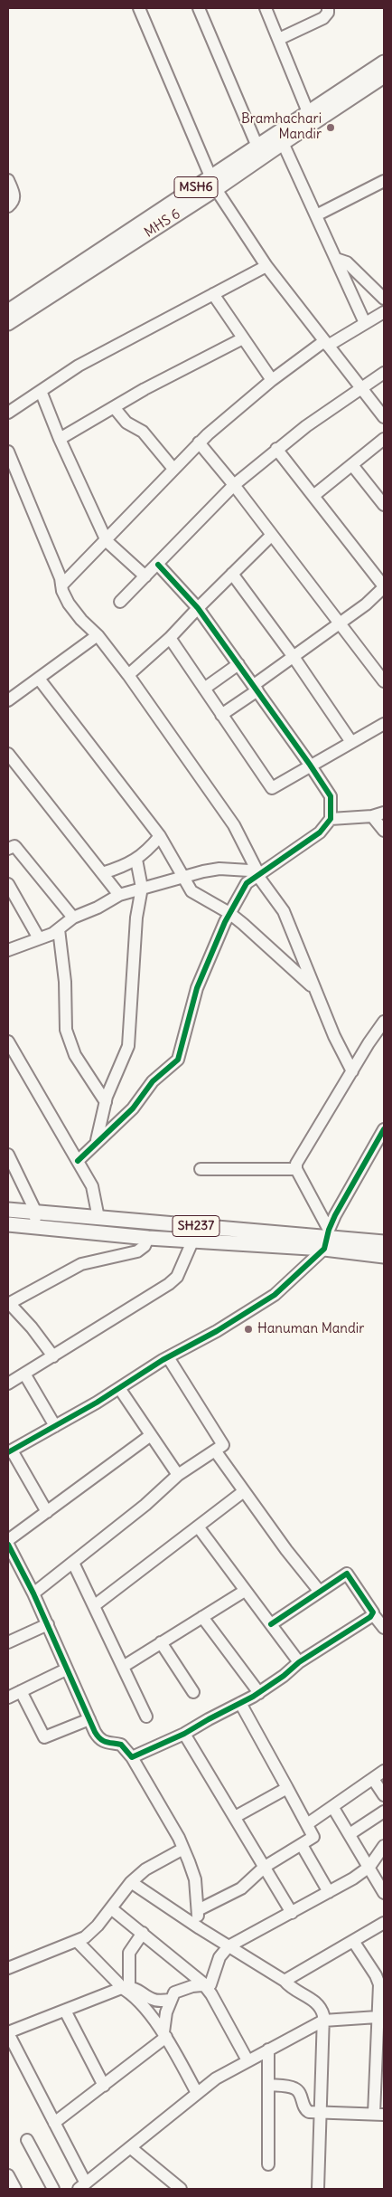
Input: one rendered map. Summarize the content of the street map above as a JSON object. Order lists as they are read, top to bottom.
{
  "streets": {
    "main road": ["MSH6", "MHS 6", "SH237"]
  },
  "crossings": [
    ["MSH6", "MHS 6"]
  ],
  "places": ["Bramhachari Mandir", "Hanuman Mandir"]
}
